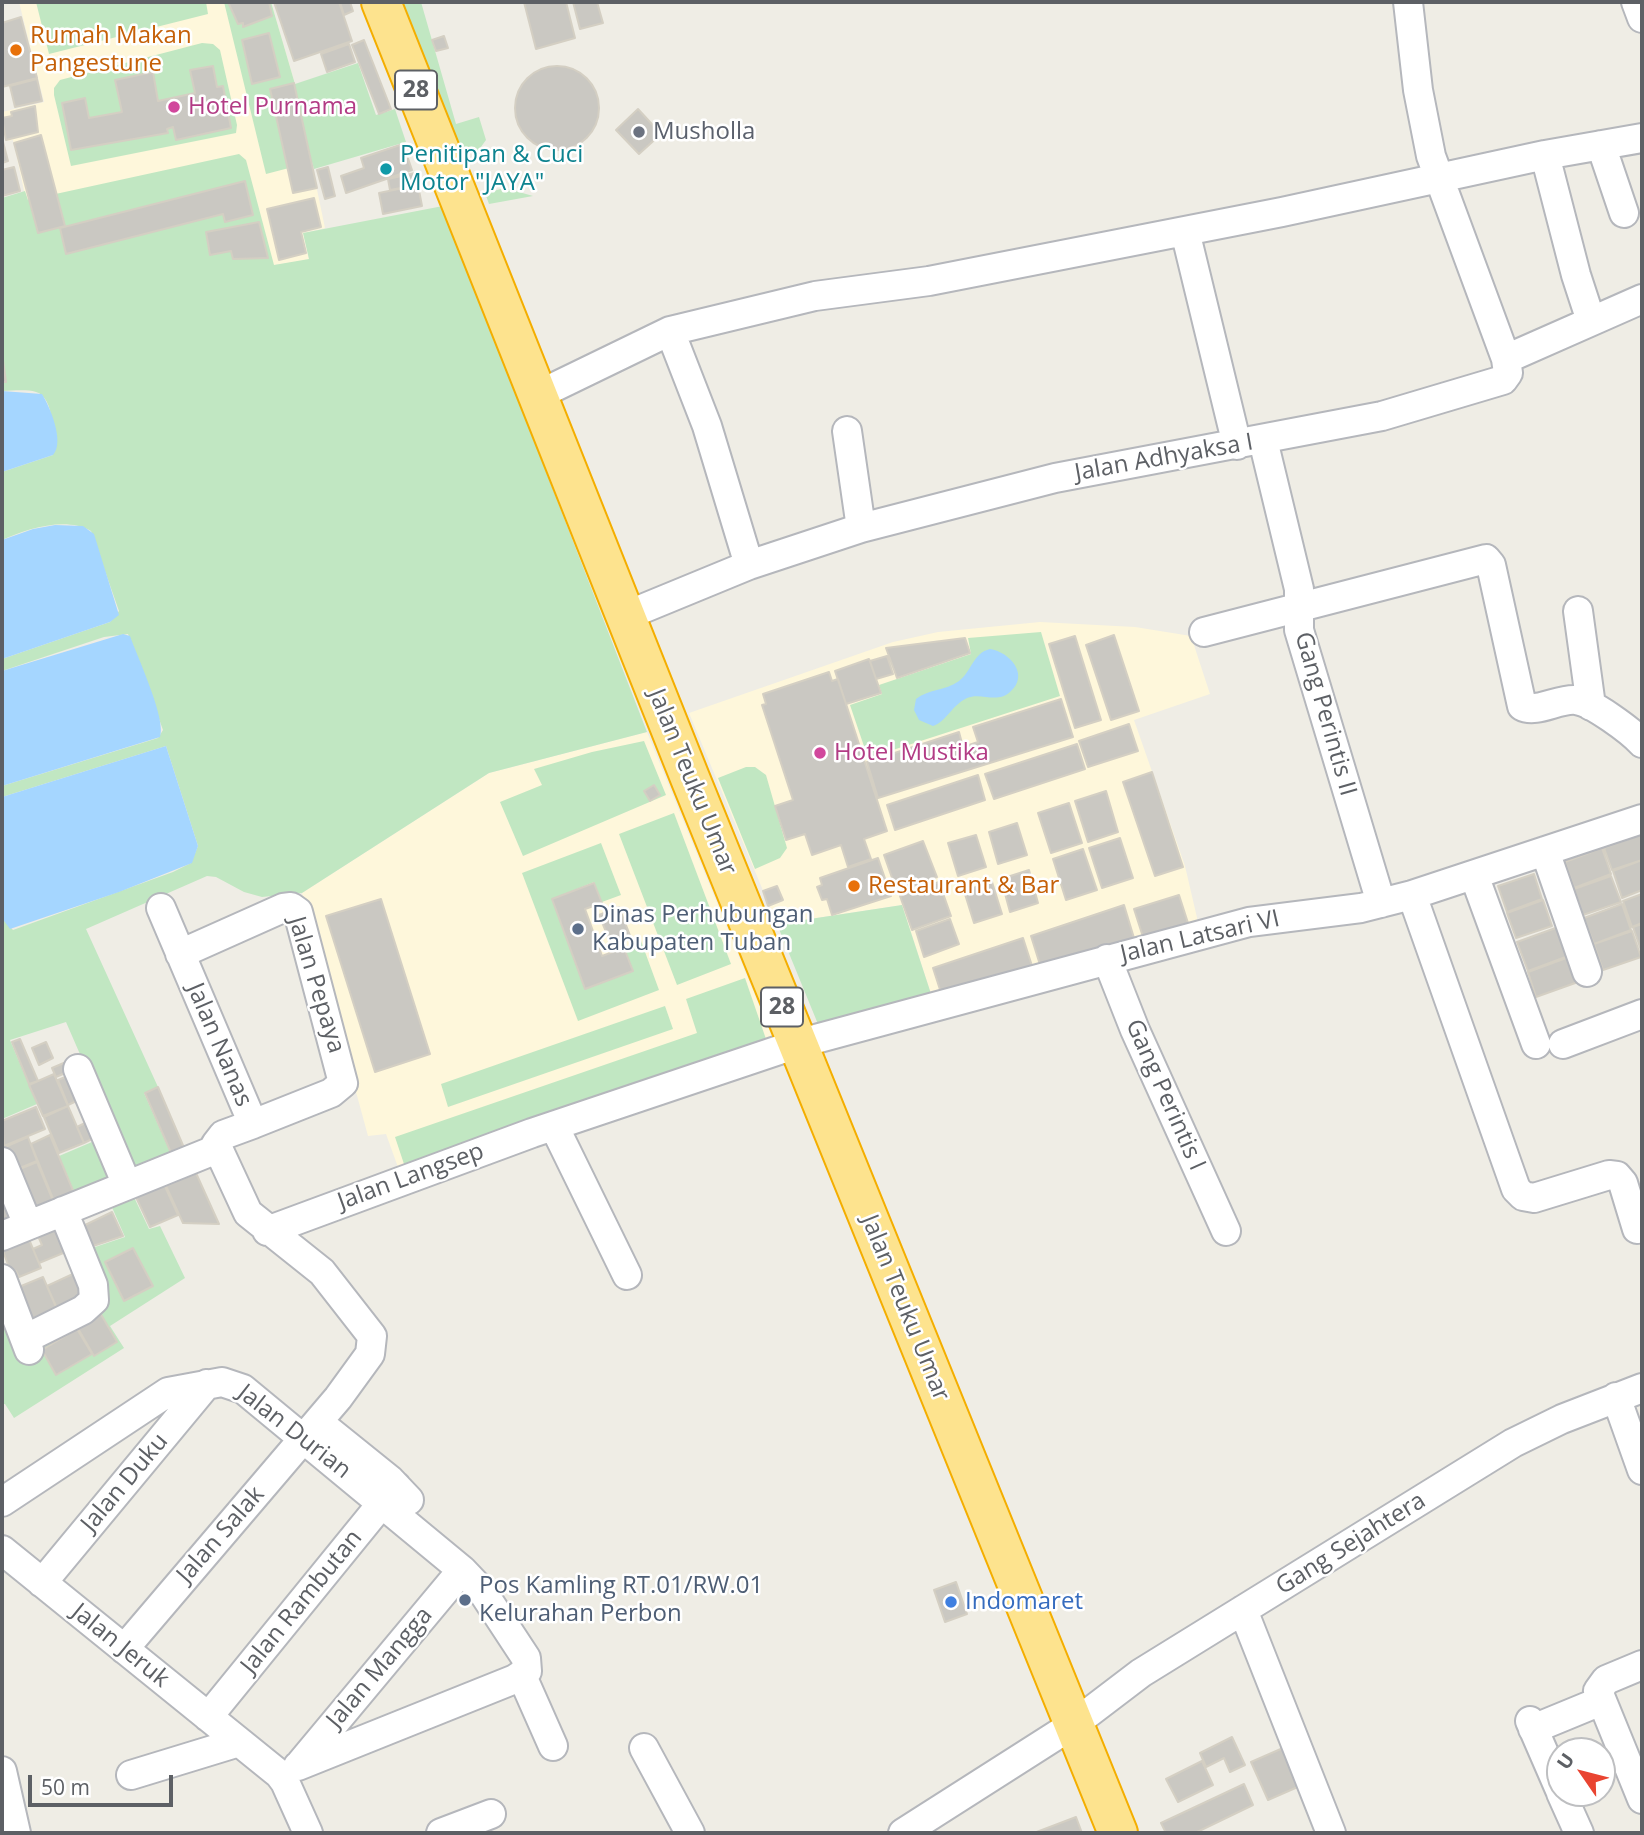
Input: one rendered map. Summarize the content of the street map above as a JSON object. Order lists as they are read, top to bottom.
{
  "streets": {
    "highway": ["28", "Jalan Teuku Umar"],
    "street": [
      "Jalan Adhyaksa I",
      "Gang Perintis II",
      "Jalan Latsari VI",
      "Jalan Pepaya",
      "Jalan Nanas",
      "Gang Perintis I",
      "Jalan Langsep",
      "Jalan Durian",
      "Jalan Duku",
      "Jalan Salak",
      "Gang Sejahtera",
      "Jalan Rambutan",
      "Jalan Jeruk",
      "Jalan Mangga"
    ]
  },
  "crossings": [
    ["Jalan Adhyaksa I", "Gang Perintis II"],
    ["Jalan Adhyaksa I", "Jalan Teuku Umar"],
    ["Gang Perintis II", "Jalan Latsari VI"],
    ["Jalan Teuku Umar", "Jalan Latsari VI"],
    ["Jalan Teuku Umar", "Jalan Langsep"],
    ["Jalan Teuku Umar", "Gang Sejahtera"],
    ["Jalan Latsari VI", "Gang Perintis I"],
    ["Jalan Latsari VI", "Jalan Langsep"],
    ["Jalan Pepaya", "Jalan Nanas"],
    ["Jalan Durian", "Jalan Duku"],
    ["Jalan Durian", "Jalan Salak"],
    ["Jalan Durian", "Jalan Rambutan"],
    ["Jalan Durian", "Jalan Mangga"],
    ["Jalan Duku", "Jalan Jeruk"],
    ["Jalan Salak", "Jalan Jeruk"],
    ["Jalan Rambutan", "Jalan Jeruk"],
    ["Jalan Jeruk", "Jalan Mangga"]
  ],
  "places": [
    "Rumah Makan Pangestune",
    "Hotel Purnama",
    "Musholla",
    "Penitipan & Cuci Motor \"JAYA\"",
    "Hotel Mustika",
    "Restaurant & Bar",
    "Dinas Perhubungan Kabupaten Tuban",
    "Pos Kamling RT.01/RW.01 Kelurahan Perbon",
    "Indomaret"
  ],
  "scale_bar": "50 m",
  "north": "top left"
}
